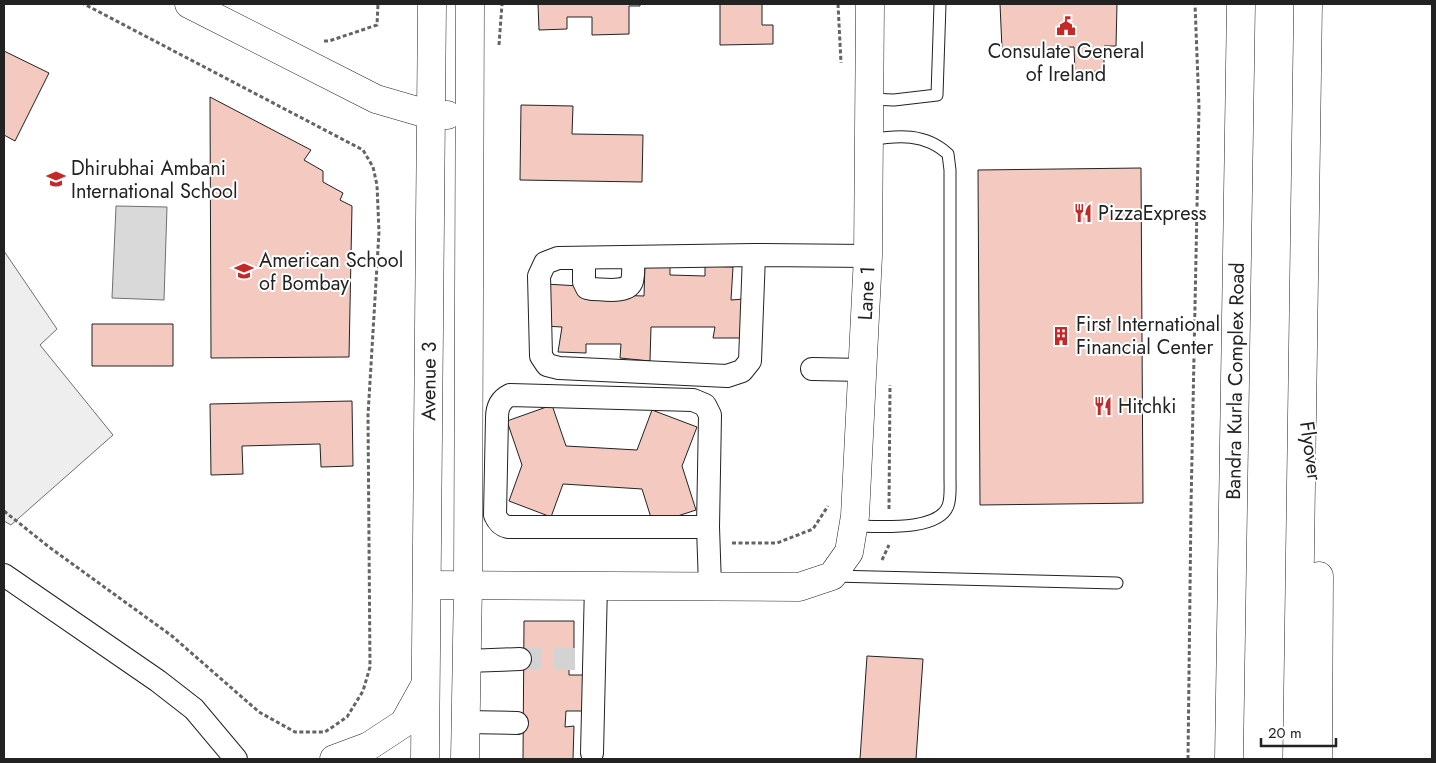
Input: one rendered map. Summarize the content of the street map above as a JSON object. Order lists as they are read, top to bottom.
{
  "streets": {
    "street": [
      "Lane 1",
      "Bandra Kurla Complex Road",
      "Avenue 3",
      "Flyover"
    ]
  },
  "places": {
    "public building": ["Consulate General of Ireland"],
    "school or university": ["Dhirubhai Ambani International School", "American School of Bombay"],
    "restaurant": ["PizzaExpress", "Hitchki"],
    "building": ["First International Financial Center"]
  },
  "scale_bar": "20 m"
}
